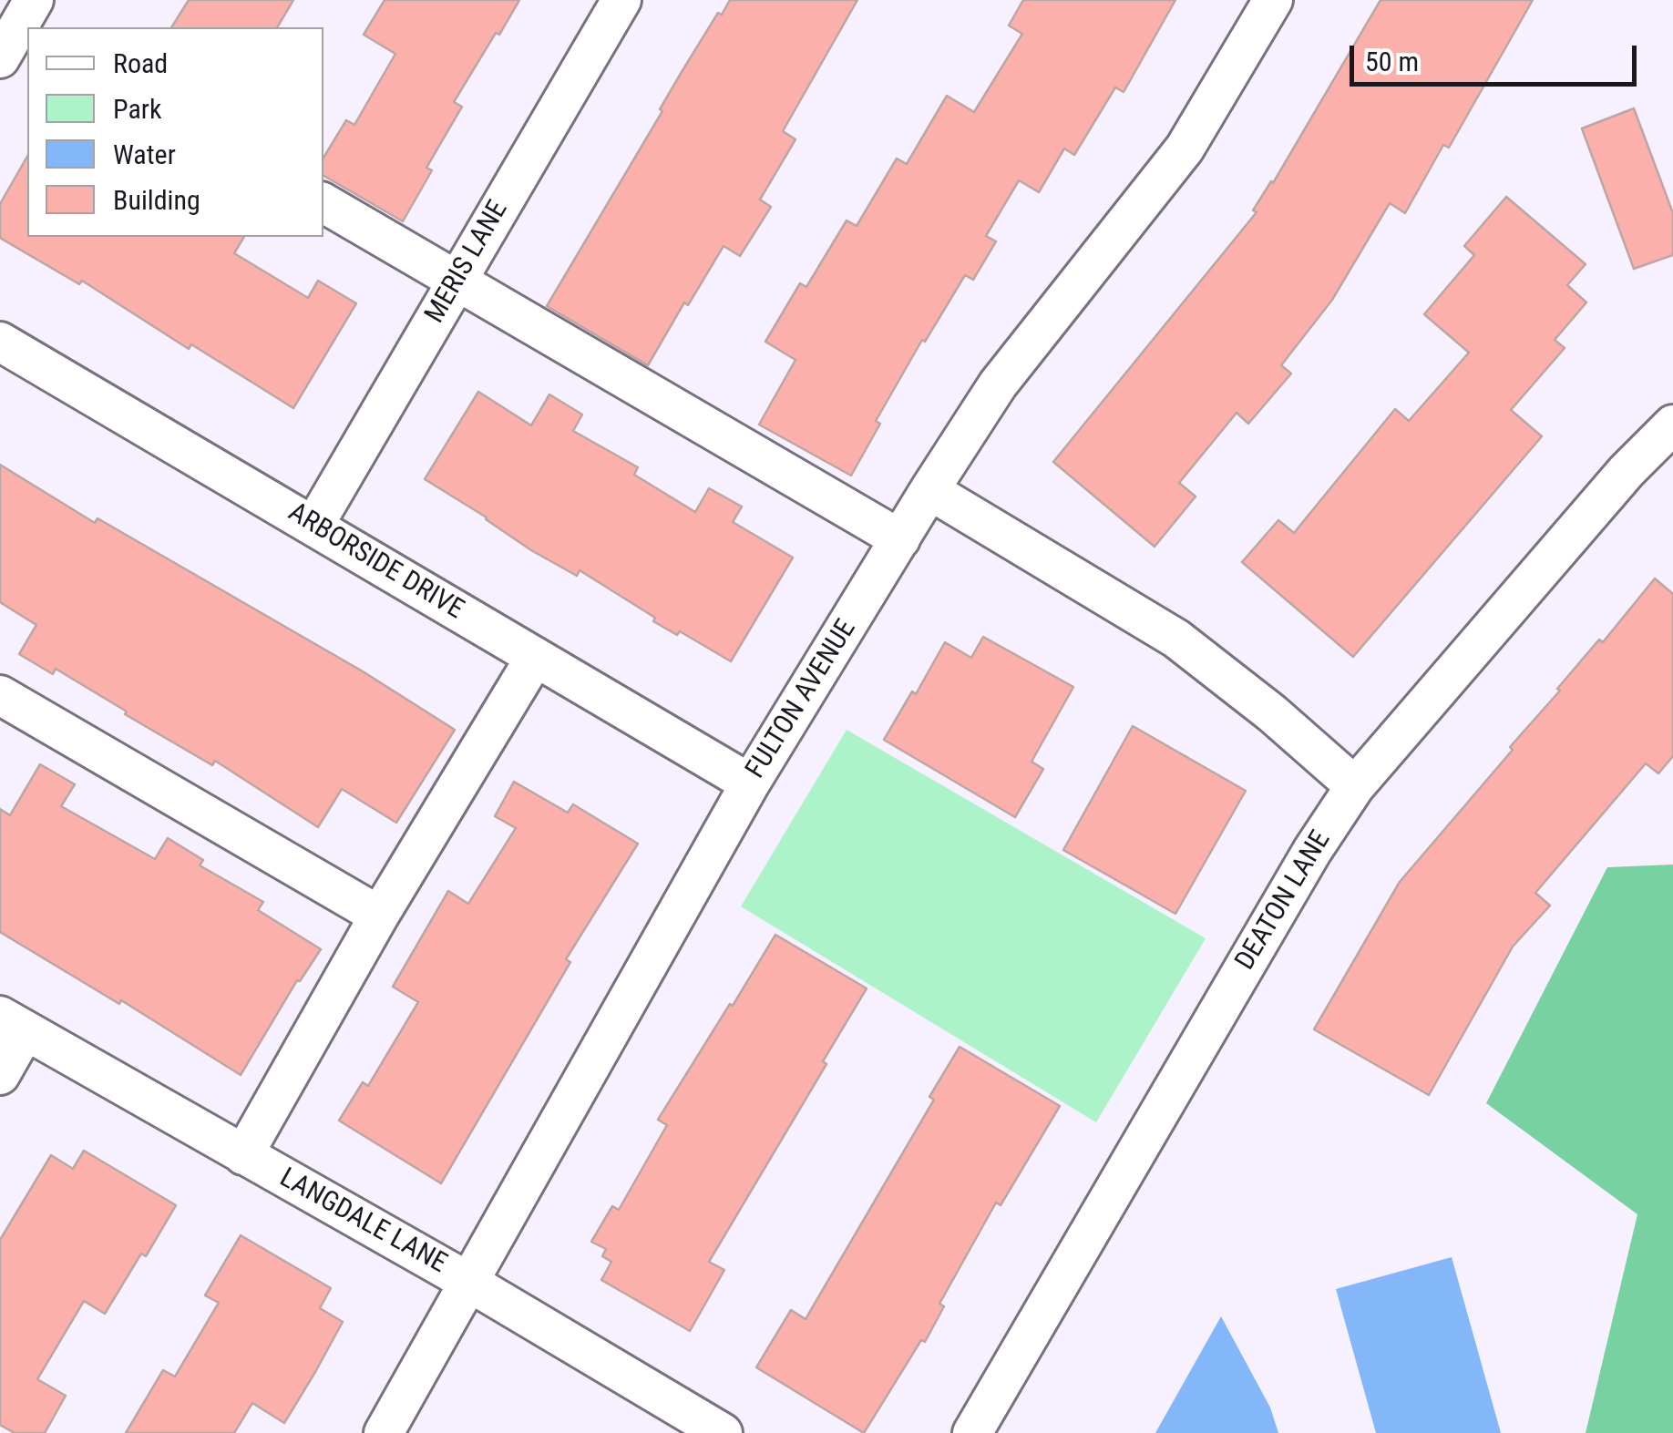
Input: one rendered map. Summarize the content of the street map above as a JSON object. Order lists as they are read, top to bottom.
{
  "streets": {
    "street": [
      "MERIS LANE",
      "ARBORSIDE DRIVE",
      "FULTON AVENUE",
      "DEATON LANE",
      "LANGDALE LANE"
    ]
  },
  "crossings": [
    ["MERIS LANE", "ARBORSIDE DRIVE"],
    ["ARBORSIDE DRIVE", "FULTON AVENUE"],
    ["FULTON AVENUE", "LANGDALE LANE"]
  ],
  "legend": [
    "Road",
    "Park",
    "Water",
    "Building"
  ],
  "scale_bar": "50 m"
}
